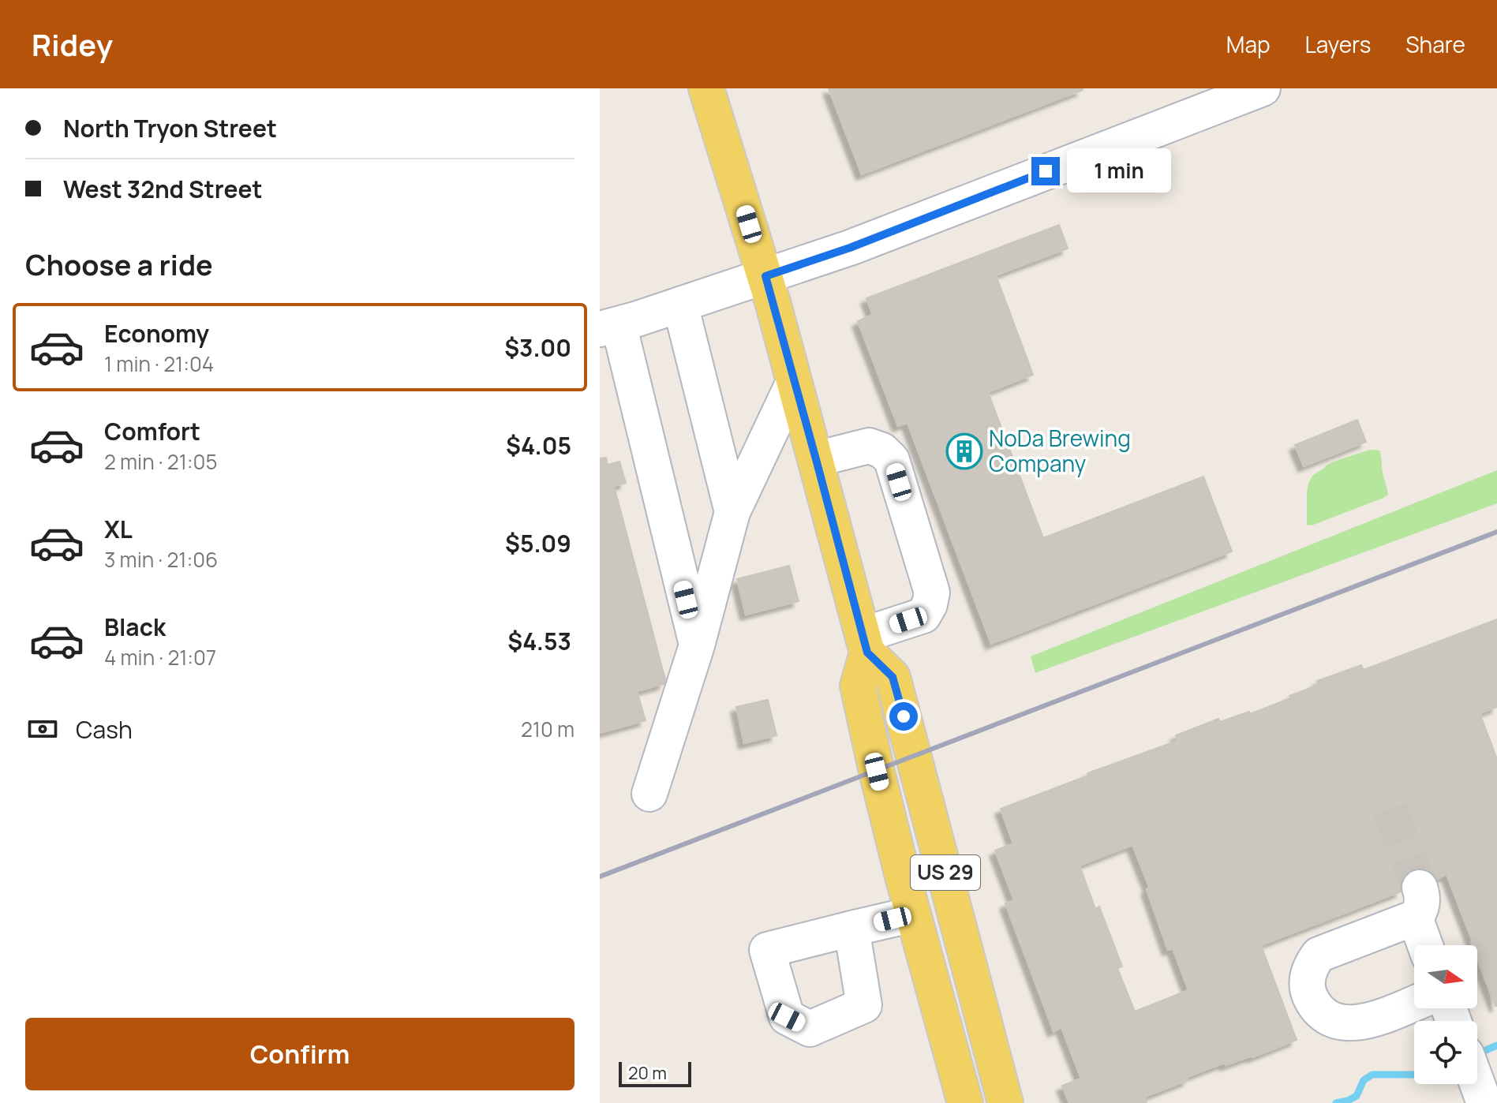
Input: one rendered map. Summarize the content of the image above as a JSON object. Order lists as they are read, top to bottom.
{
  "streets": {
    "main road": ["US 29"]
  },
  "places": {
    "building": ["NoDa Brewing Company"]
  },
  "scale_bar": "20 m",
  "north": "right",
  "page": {
    "header": "Ridey",
    "nav": ["Map", "Layers", "Share"],
    "banner": ["North Tryon Street", "West 32nd Street"],
    "bubble": "1 min",
    "heading": "Choose a ride",
    "list": [
      {
        "name": "Economy",
        "note": "1 min · 21:04",
        "value": "$3.00"
      },
      {
        "name": "Comfort",
        "note": "2 min · 21:05",
        "value": "$4.05"
      },
      {
        "name": "XL",
        "note": "3 min · 21:06",
        "value": "$5.09"
      },
      {
        "name": "Black",
        "note": "4 min · 21:07",
        "value": "$4.53"
      }
    ],
    "pay": ["Cash", "210 m"],
    "buttons": "Confirm",
    "scale": "20 m"
  }
}
